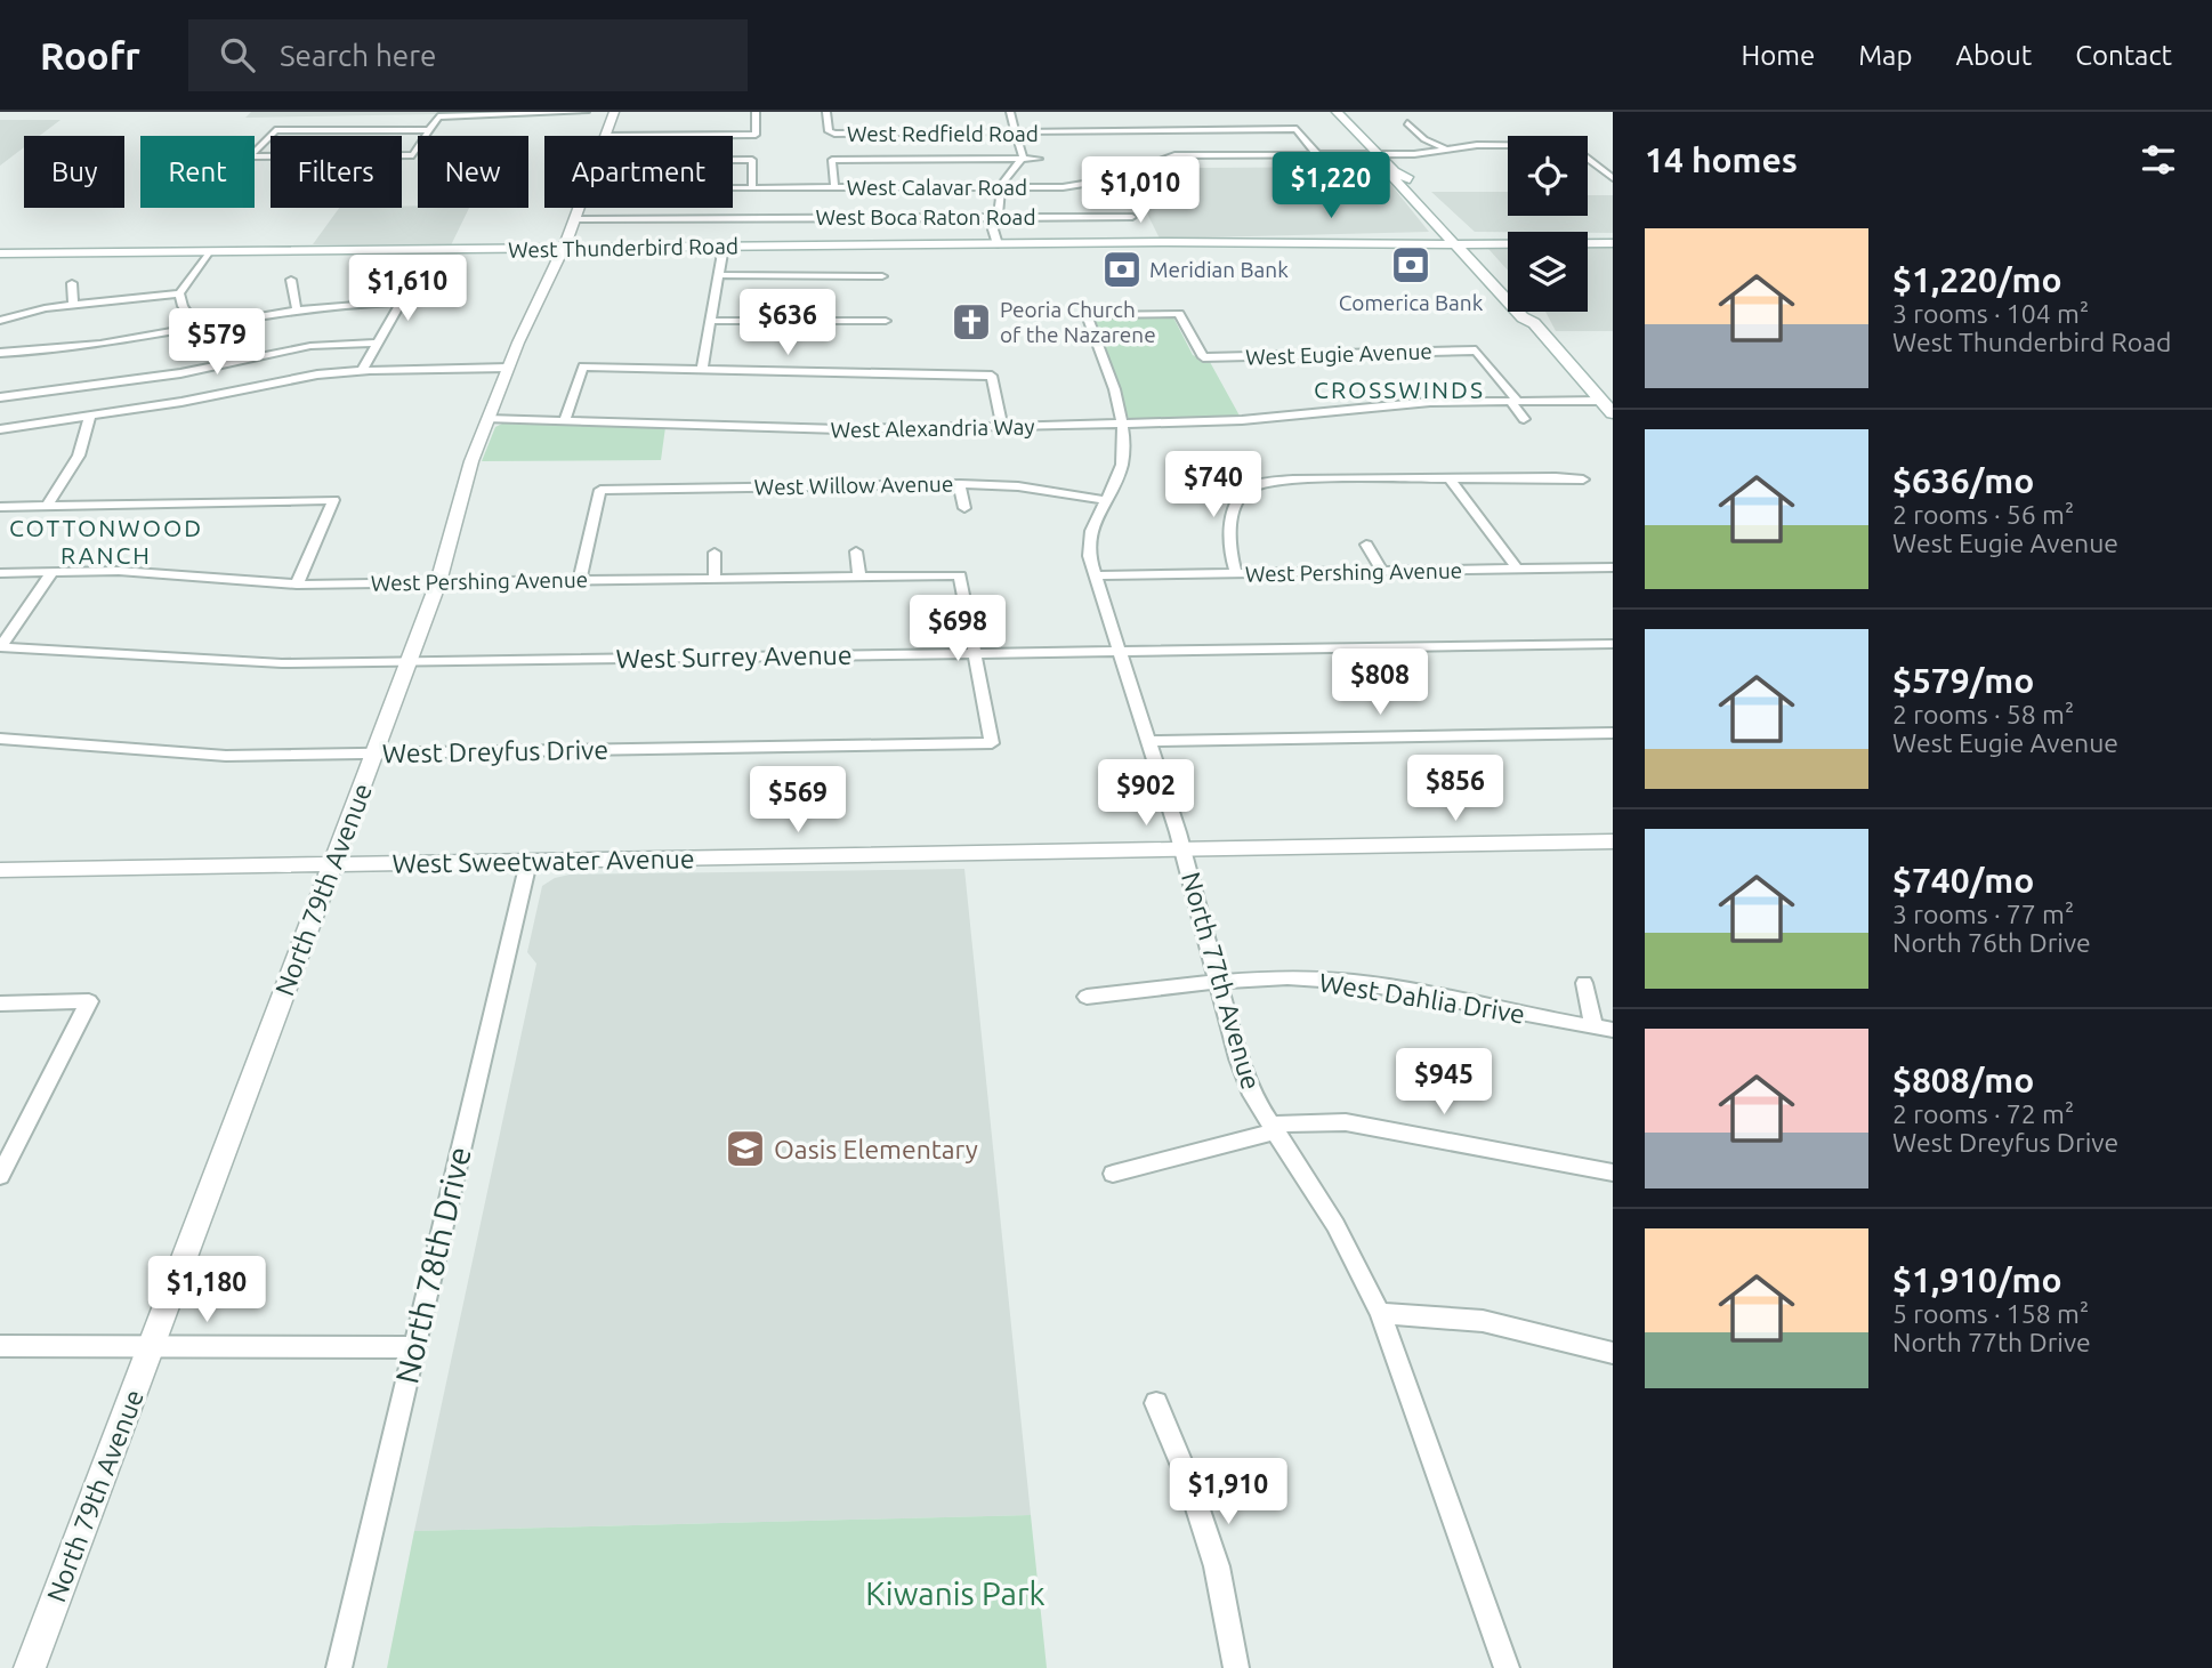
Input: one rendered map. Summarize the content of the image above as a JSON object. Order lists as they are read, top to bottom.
{
  "streets": {
    "main road": ["West Thunderbird Road"],
    "street": [
      "West Redfield Road",
      "West Calavar Road",
      "West Boca Raton Road",
      "West Eugie Avenue",
      "West Alexandria Way",
      "West Willow Avenue",
      "West Pershing Avenue",
      "West Surrey Avenue",
      "West Dreyfus Drive",
      "West Sweetwater Avenue",
      "North 79th Avenue",
      "North 77th Avenue",
      "West Dahlia Drive",
      "North 78th Drive"
    ]
  },
  "crossings": [
    ["West Redfield Road", "West Calavar Road"],
    ["West Boca Raton Road", "North 79th Avenue"],
    ["West Thunderbird Road", "North 79th Avenue"],
    ["West Eugie Avenue", "West Alexandria Way"],
    ["West Eugie Avenue", "North 77th Avenue"],
    ["West Alexandria Way", "North 79th Avenue"],
    ["West Alexandria Way", "North 77th Avenue"],
    ["West Willow Avenue", "West Pershing Avenue"],
    ["West Willow Avenue", "North 77th Avenue"],
    ["West Pershing Avenue", "West Surrey Avenue"],
    ["West Pershing Avenue", "West Dreyfus Drive"],
    ["West Pershing Avenue", "North 79th Avenue"],
    ["West Pershing Avenue", "North 77th Avenue"],
    ["West Surrey Avenue", "West Dreyfus Drive"],
    ["West Surrey Avenue", "North 79th Avenue"],
    ["West Surrey Avenue", "North 77th Avenue"],
    ["West Dreyfus Drive", "North 79th Avenue"],
    ["West Sweetwater Avenue", "North 79th Avenue"],
    ["West Sweetwater Avenue", "North 77th Avenue"],
    ["West Sweetwater Avenue", "North 78th Drive"],
    ["North 77th Avenue", "West Dahlia Drive"]
  ],
  "districts": ["CROSSWINDS", "COTTONWOOD RANCH"],
  "parks": ["Kiwanis Park"],
  "places": {
    "bank": ["Comerica Bank", "Meridian Bank"],
    "church": ["Peoria Church of the Nazarene"],
    "school or university": ["Oasis Elementary"]
  },
  "page": {
    "header": "Roofr",
    "search": "Search here",
    "nav": [
      "Home",
      "Map",
      "About",
      "Contact"
    ],
    "heading": "14 homes",
    "chip": [
      "Buy",
      "Rent",
      "Filters",
      "New",
      "Apartment"
    ],
    "price": [
      "$1,220",
      "$1,010",
      "$1,610",
      "$636",
      "$579",
      "$740",
      "$698",
      "$808",
      "$856",
      "$902",
      "$569",
      "$945",
      "$1,180",
      "$1,910"
    ],
    "list": [
      {
        "name": "$1,220/mo",
        "note": "3 rooms · 104 m² · West Thunderbird Road"
      },
      {
        "name": "$636/mo",
        "note": "2 rooms · 56 m² · West Eugie Avenue"
      },
      {
        "name": "$579/mo",
        "note": "2 rooms · 58 m² · West Eugie Avenue"
      },
      {
        "name": "$740/mo",
        "note": "3 rooms · 77 m² · North 76th Drive"
      },
      {
        "name": "$808/mo",
        "note": "2 rooms · 72 m² · West Dreyfus Drive"
      },
      {
        "name": "$1,910/mo",
        "note": "5 rooms · 158 m² · North 77th Drive"
      }
    ]
  }
}
